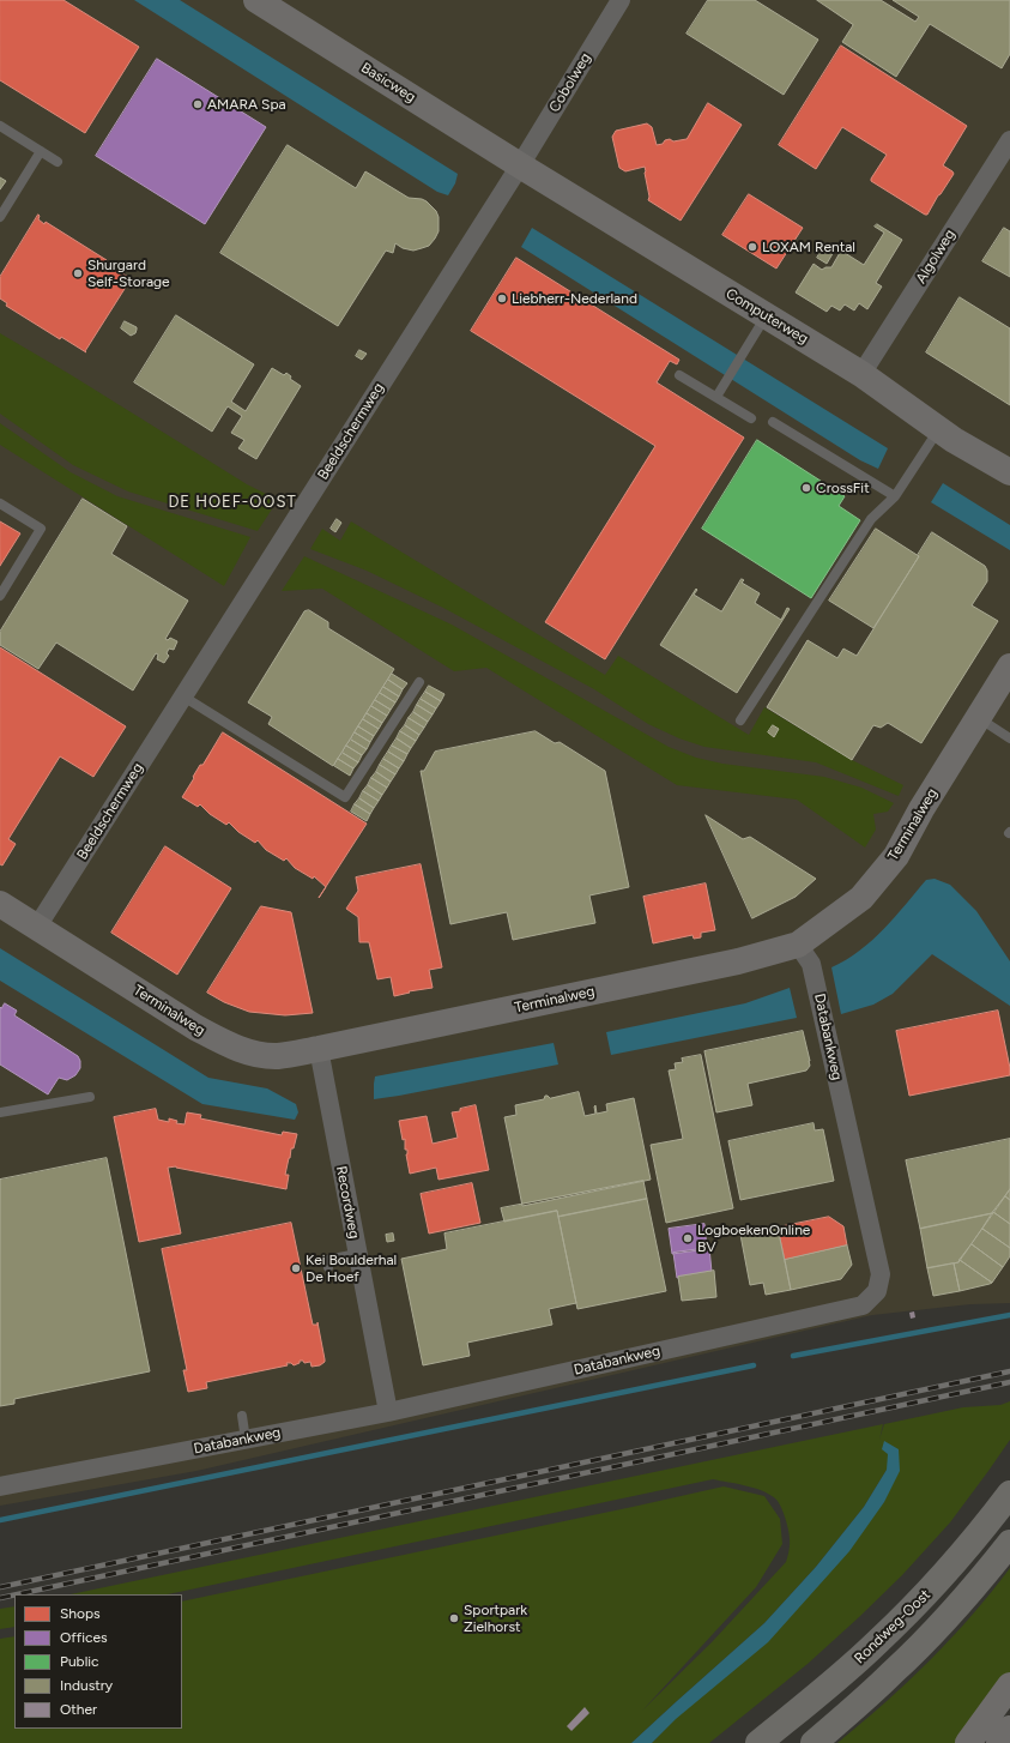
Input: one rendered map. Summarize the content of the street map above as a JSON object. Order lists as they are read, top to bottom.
{
  "streets": {
    "main road": ["Rondweg-Oost"],
    "street": [
      "Basicweg",
      "Cobolweg",
      "Algolweg",
      "Computerweg",
      "Beeldschermweg",
      "Terminalweg",
      "Databankweg",
      "Recordweg"
    ]
  },
  "crossings": [
    ["Basicweg", "Cobolweg"],
    ["Basicweg", "Computerweg"],
    ["Basicweg", "Beeldschermweg"],
    ["Cobolweg", "Computerweg"],
    ["Cobolweg", "Beeldschermweg"],
    ["Algolweg", "Computerweg"],
    ["Computerweg", "Beeldschermweg"],
    ["Beeldschermweg", "Terminalweg"],
    ["Terminalweg", "Databankweg"],
    ["Terminalweg", "Recordweg"],
    ["Databankweg", "Recordweg"]
  ],
  "districts": ["DE HOEF-OOST"],
  "places": [
    "AMARA Spa",
    "LOXAM Rental",
    "Shurgard Self-Storage",
    "Liebherr-Nederland",
    "CrossFit",
    "LogboekenOnline BV",
    "Kei Boulderhal De Hoef",
    "Sportpark Zielhorst"
  ],
  "legend": [
    "Shops",
    "Offices",
    "Public",
    "Industry",
    "Other"
  ]
}
